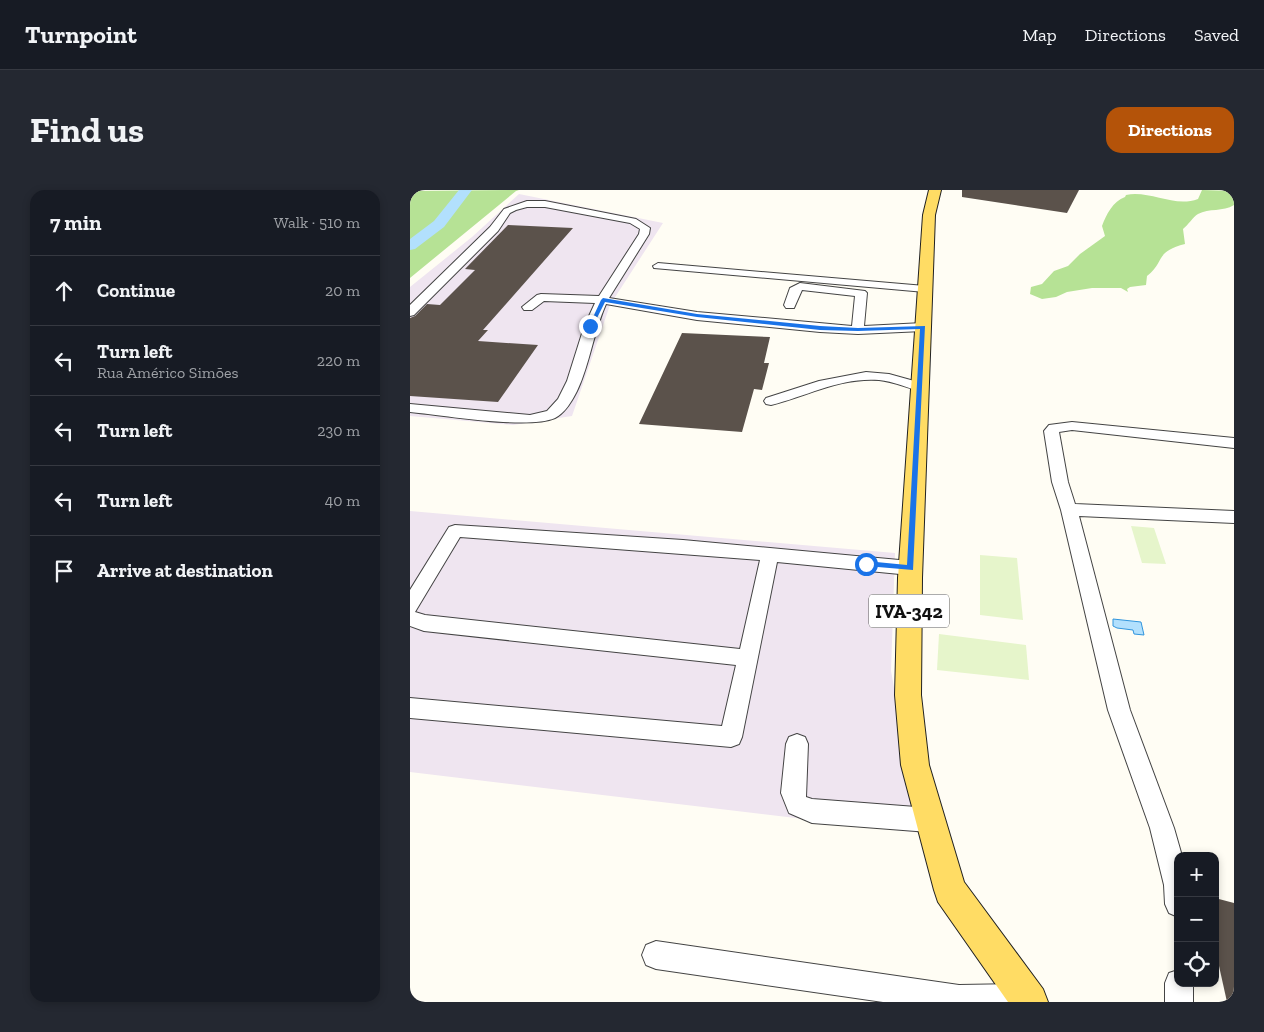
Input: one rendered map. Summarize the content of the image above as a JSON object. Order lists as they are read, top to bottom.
{
  "streets": {
    "main road": ["IVA-342"]
  },
  "page": {
    "header": "Turnpoint",
    "nav": ["Map", "Directions", "Saved"],
    "buttons": "Directions",
    "title": "Find us",
    "heading": ["7 min", "Walk · 510 m"],
    "list": [
      ["Continue", "20 m"],
      ["Turn left", "Rua Américo Simões", "220 m"],
      ["Turn left", "230 m"],
      ["Turn left", "40 m"],
      "Arrive at destination"
    ],
    "map_buttons": ["+", "−"]
  }
}
